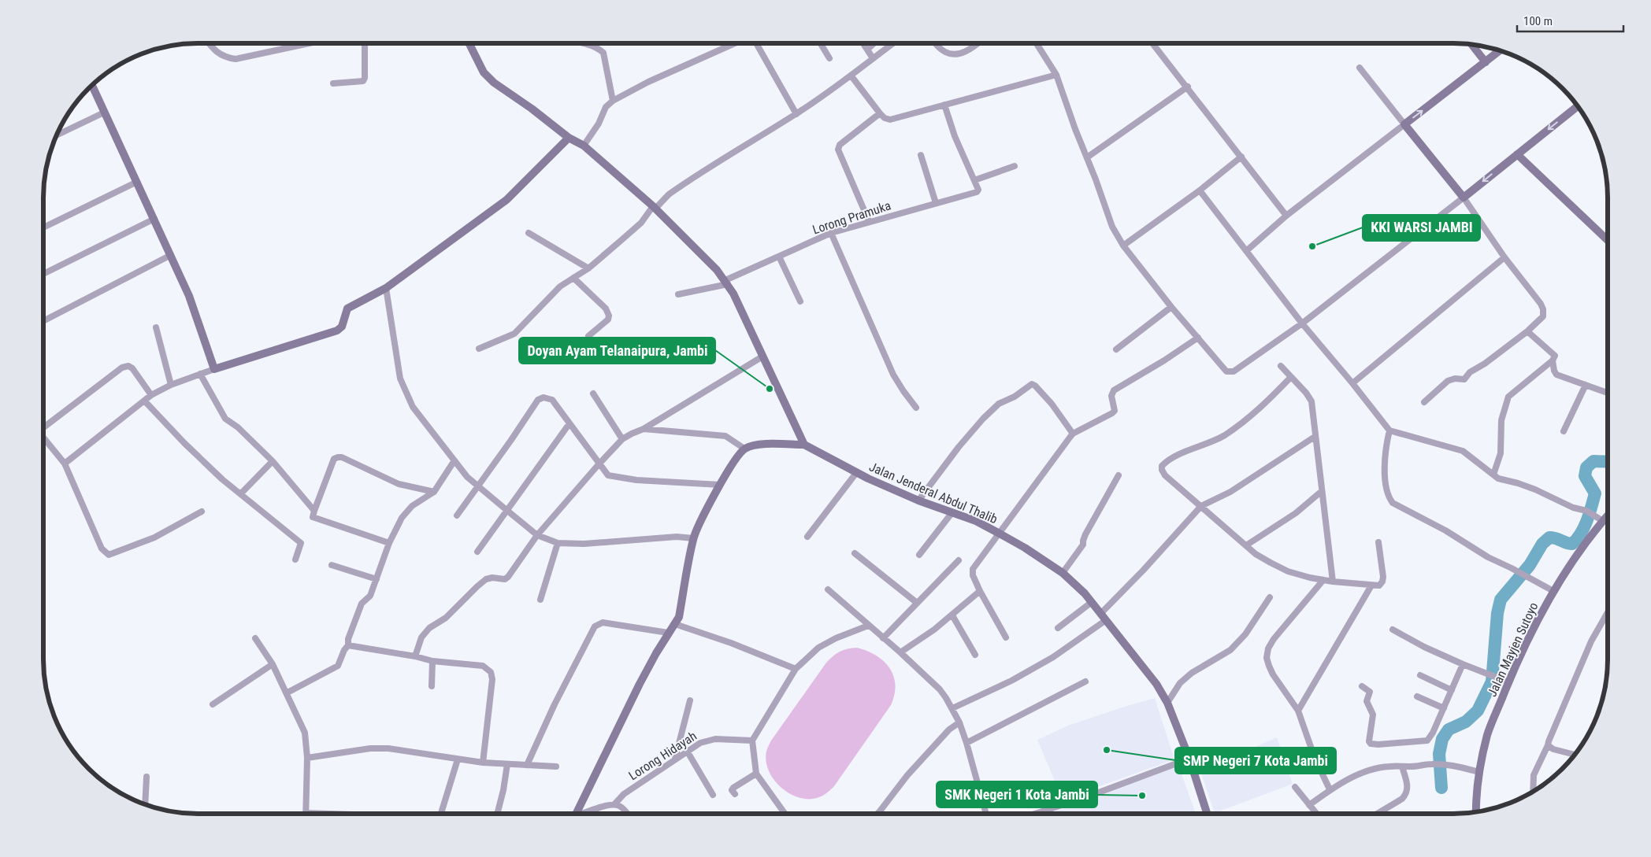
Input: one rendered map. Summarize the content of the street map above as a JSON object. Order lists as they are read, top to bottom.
{
  "streets": {
    "street": [
      "Lorong Pramuka",
      "Jalan Jenderal Abdul Thalib",
      "Jalan Mayjen Sutoyo",
      "Lorong Hidayah"
    ]
  },
  "places": [
    "KKI WARSI JAMBI",
    "Doyan Ayam Telanaipura, Jambi",
    "SMP Negeri 7 Kota Jambi",
    "SMK Negeri 1 Kota Jambi"
  ],
  "scale_bar": "100 m"
}
